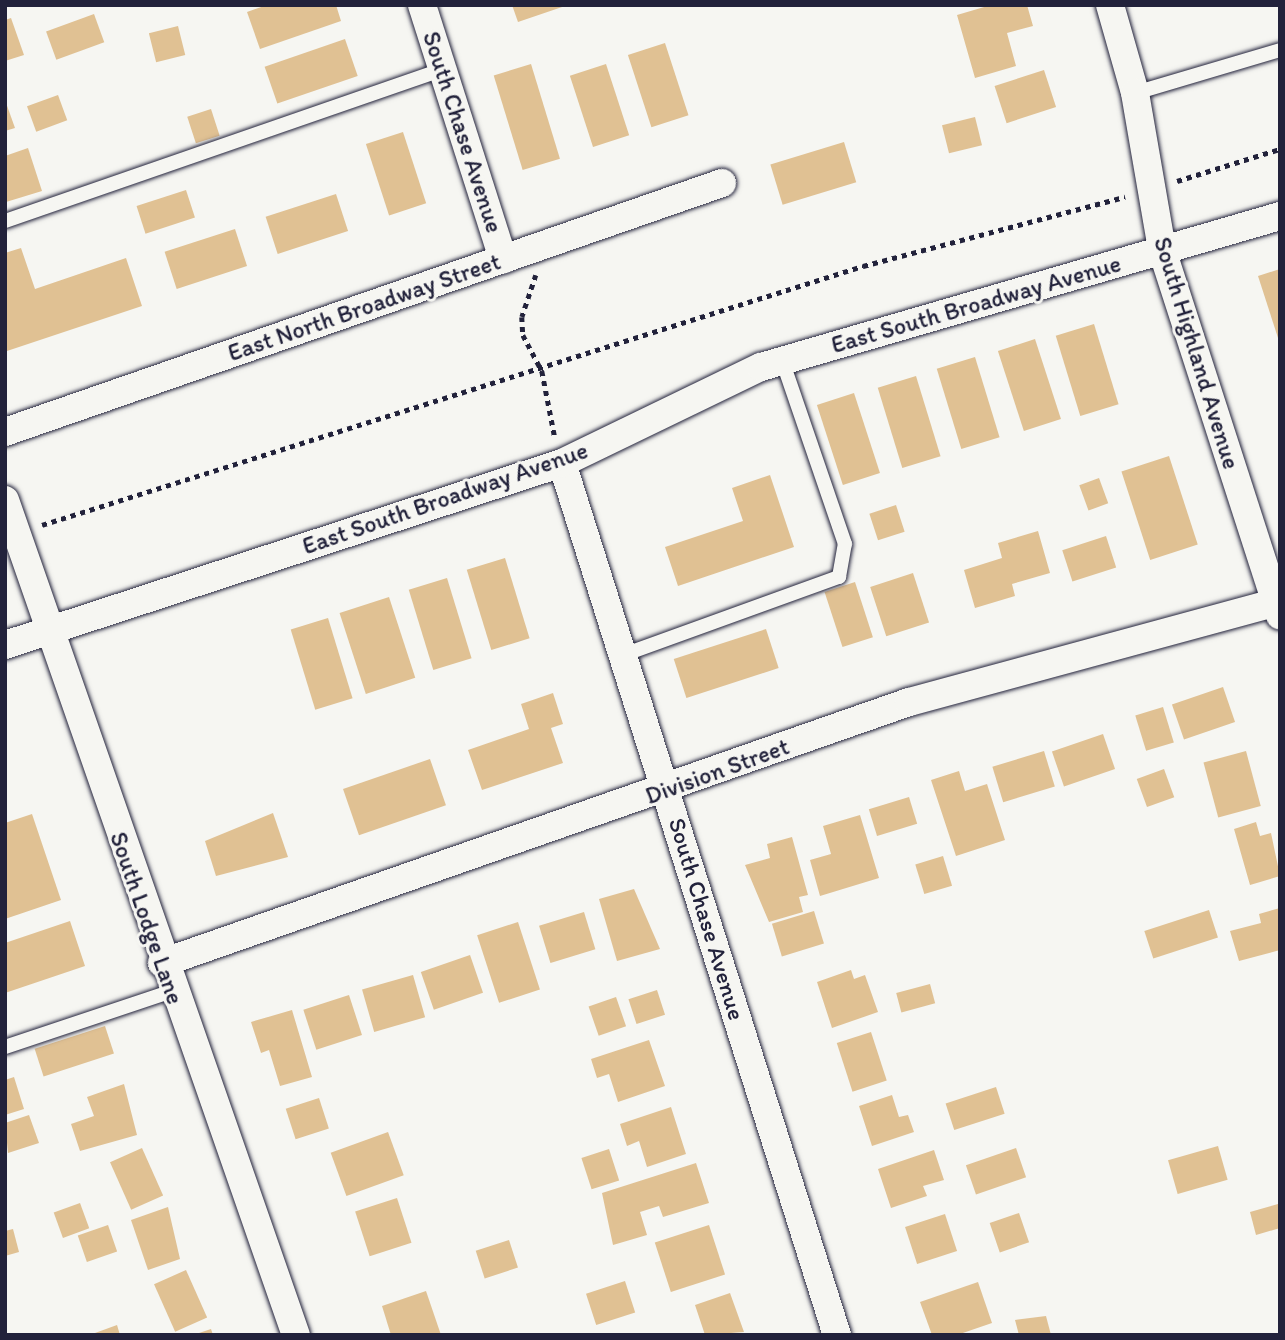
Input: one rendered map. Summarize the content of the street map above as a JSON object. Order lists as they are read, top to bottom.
{
  "streets": {
    "street": [
      "South Chase Avenue",
      "East South Broadway Avenue",
      "East North Broadway Street",
      "South Highland Avenue",
      "Division Street",
      "South Lodge Lane"
    ]
  },
  "crossings": [
    ["South Chase Avenue", "East South Broadway Avenue"],
    ["South Chase Avenue", "East North Broadway Street"],
    ["South Chase Avenue", "Division Street"],
    ["East South Broadway Avenue", "South Highland Avenue"],
    ["East South Broadway Avenue", "South Lodge Lane"],
    ["South Highland Avenue", "Division Street"],
    ["Division Street", "South Lodge Lane"]
  ]
}
